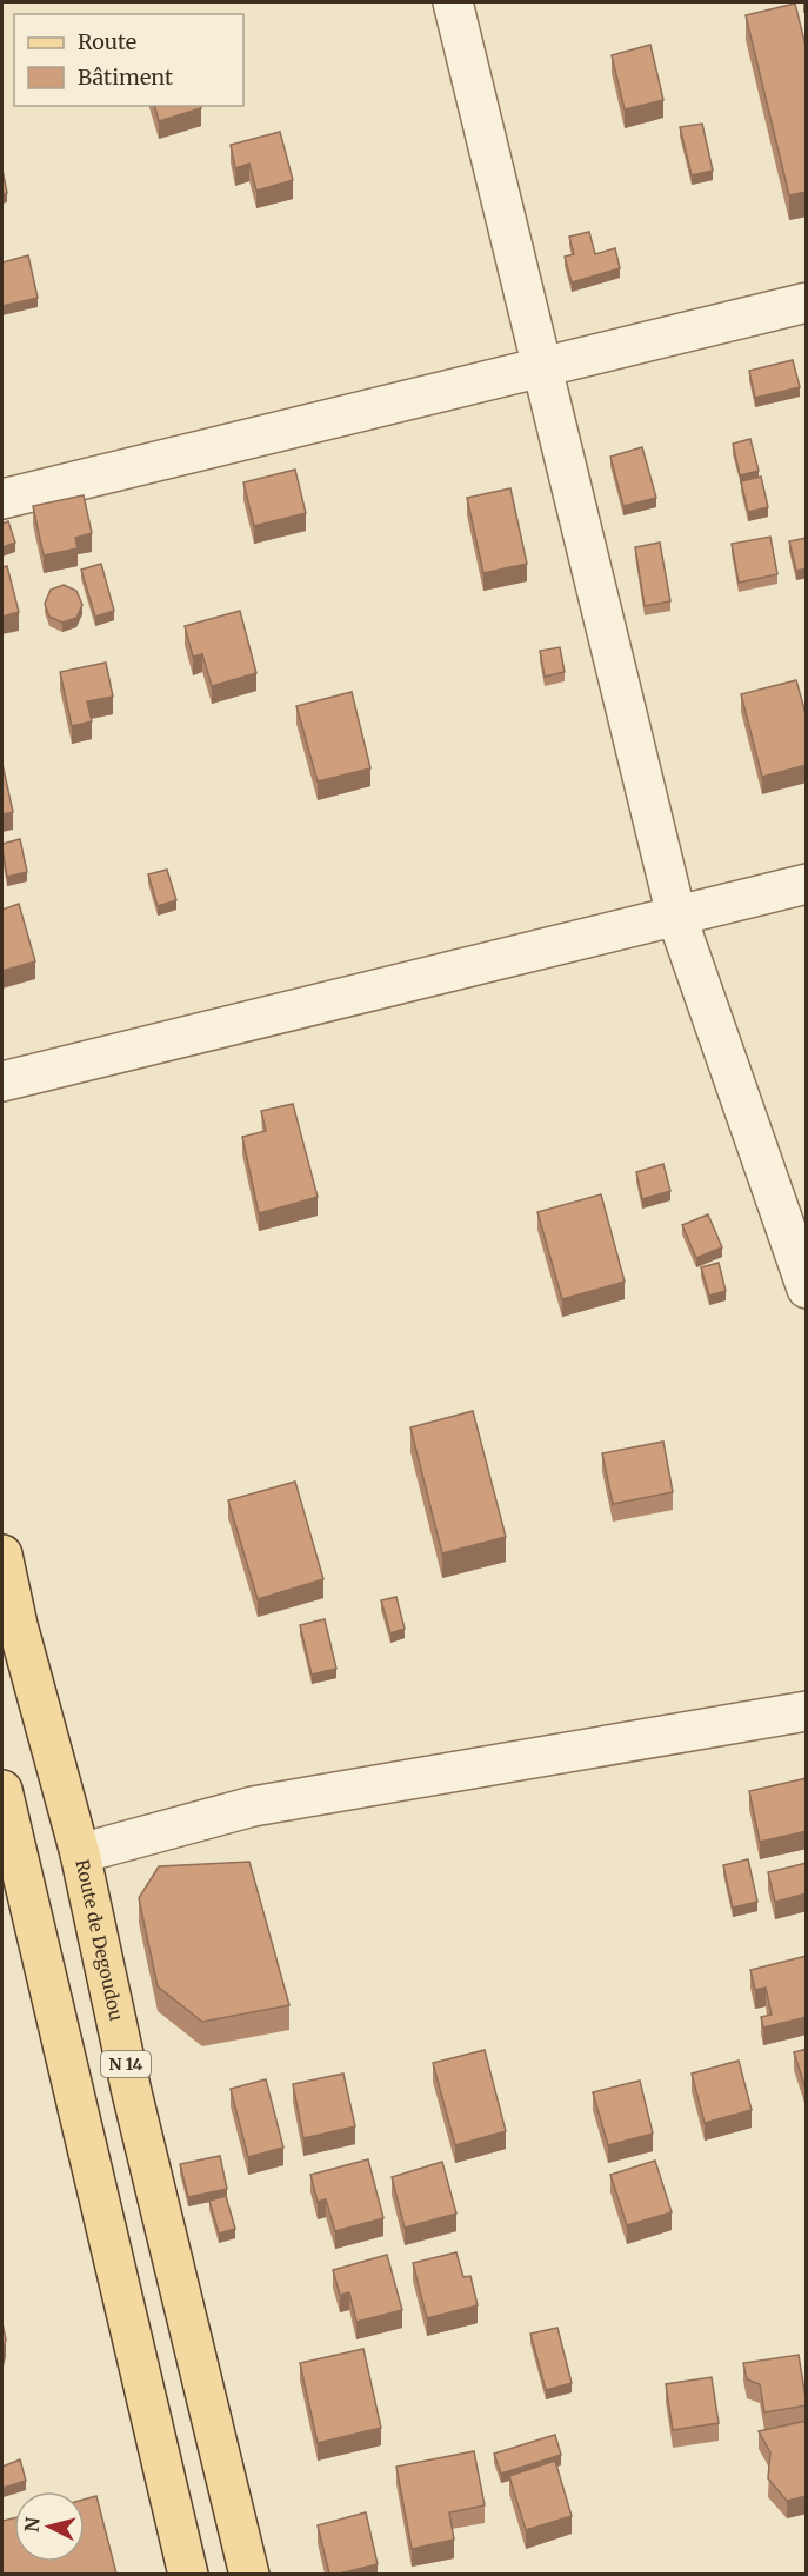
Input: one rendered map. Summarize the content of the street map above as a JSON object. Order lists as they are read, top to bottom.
{
  "streets": {
    "main road": ["Route de Degoudou", "N 14"]
  },
  "legend": ["Route", "Bâtiment"],
  "north": "left"
}
